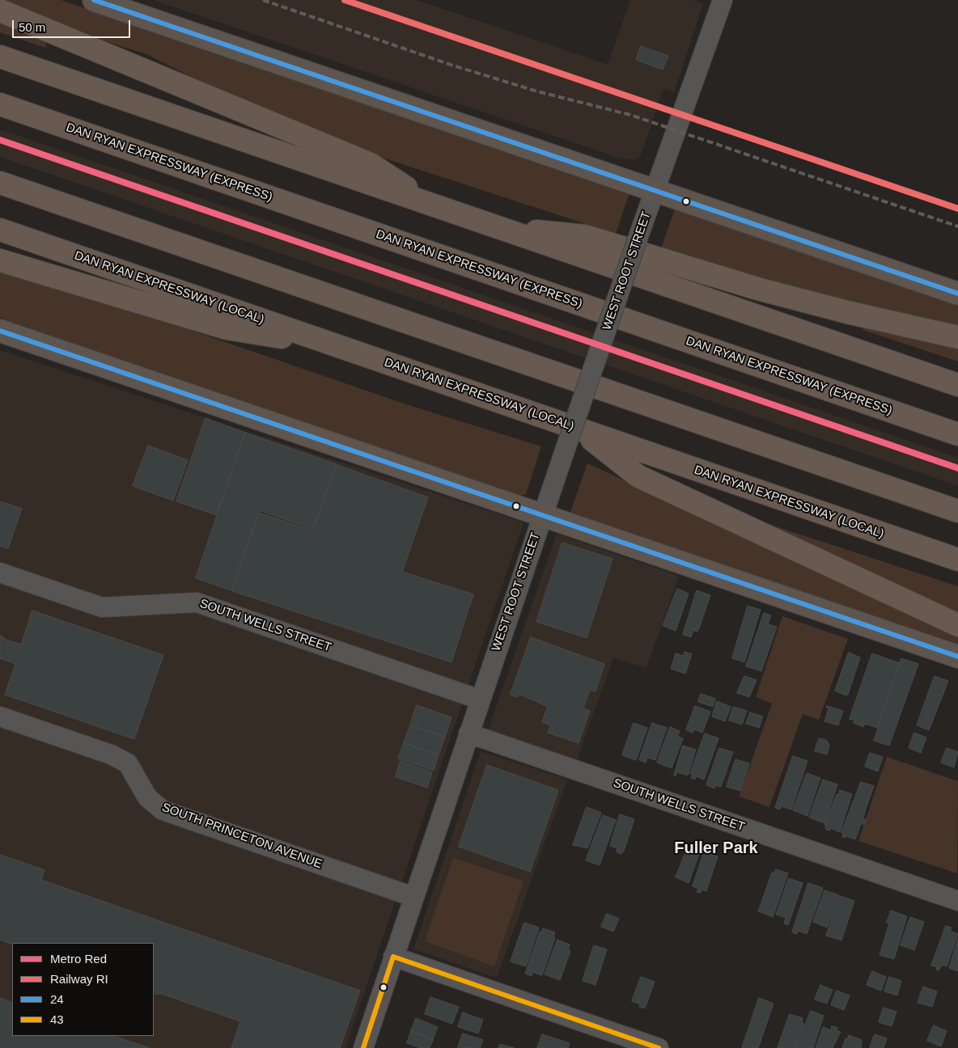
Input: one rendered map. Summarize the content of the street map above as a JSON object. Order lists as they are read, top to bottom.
{
  "streets": {
    "highway": ["DAN RYAN EXPRESSWAY (EXPRESS)", "DAN RYAN EXPRESSWAY (LOCAL)"],
    "street": ["WEST ROOT STREET", "SOUTH WELLS STREET", "SOUTH PRINCETON AVENUE"]
  },
  "crossings": [
    ["WEST ROOT STREET", "SOUTH WELLS STREET"],
    ["WEST ROOT STREET", "SOUTH PRINCETON AVENUE"]
  ],
  "districts": ["Fuller Park"],
  "lines": [
    "rail line RI",
    "transit line 24",
    "metro line Red",
    "transit line 43"
  ],
  "legend": [
    "Metro Red",
    "Railway RI",
    "24",
    "43"
  ],
  "scale_bar": "50 m"
}
